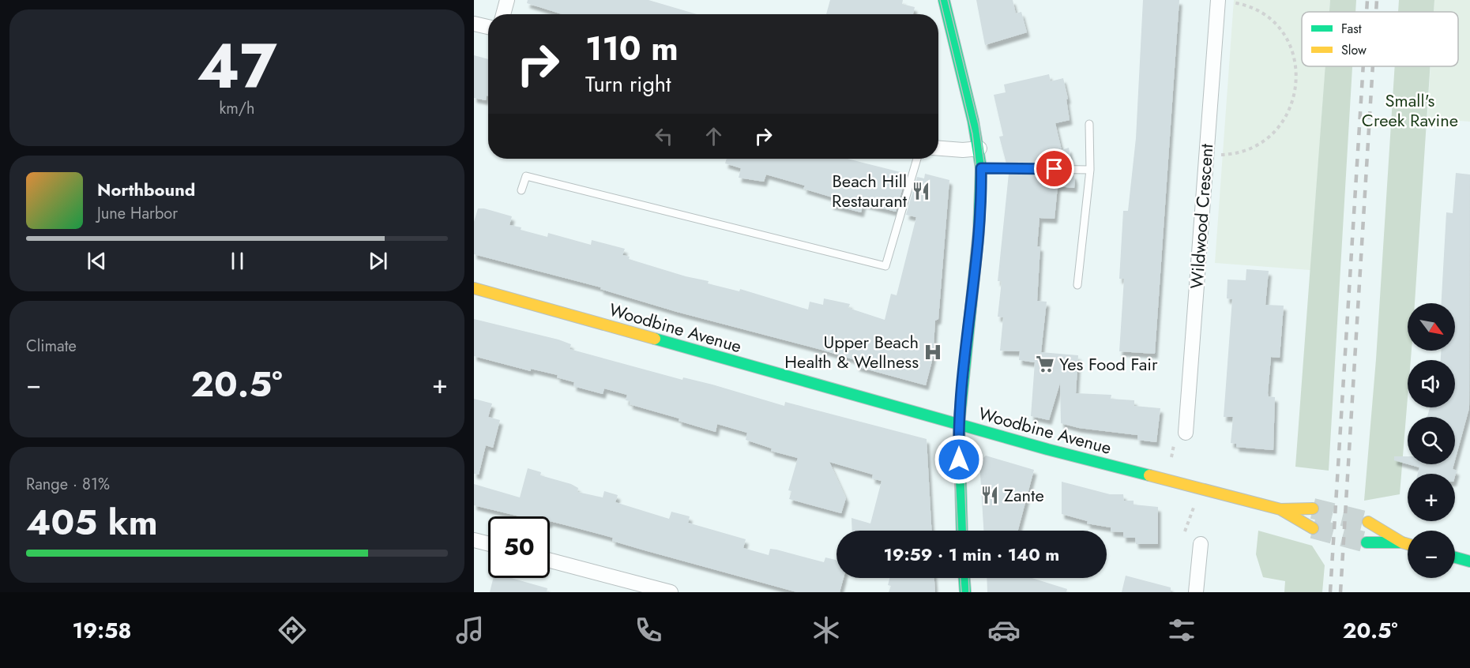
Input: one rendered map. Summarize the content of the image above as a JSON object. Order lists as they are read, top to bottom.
{
  "streets": {
    "main road": ["Woodbine Avenue"],
    "street": ["Wildwood Crescent"]
  },
  "parks": ["Small's Creek Ravine"],
  "places": {
    "restaurant": ["Beach Hill Restaurant", "Zante"],
    "hospital": ["Upper Beach Health & Wellness"],
    "supermarket": ["Yes Food Fair"]
  },
  "legend": ["Fast", "Slow"],
  "north": "bottom right",
  "page": {
    "tile": [
      ["47", "km/h"],
      "Climate",
      ["Range · 81%", "405 km"]
    ],
    "turn": ["110 m", "Turn right"],
    "song": ["Northbound", "June Harbor"],
    "map_buttons": ["+", "−"],
    "heat": ["−", "20.5°", "+"],
    "limit": "50",
    "trip": "19:59 · 1 min · 140 m",
    "tabs": ["19:58", "20.5°"]
  }
}
